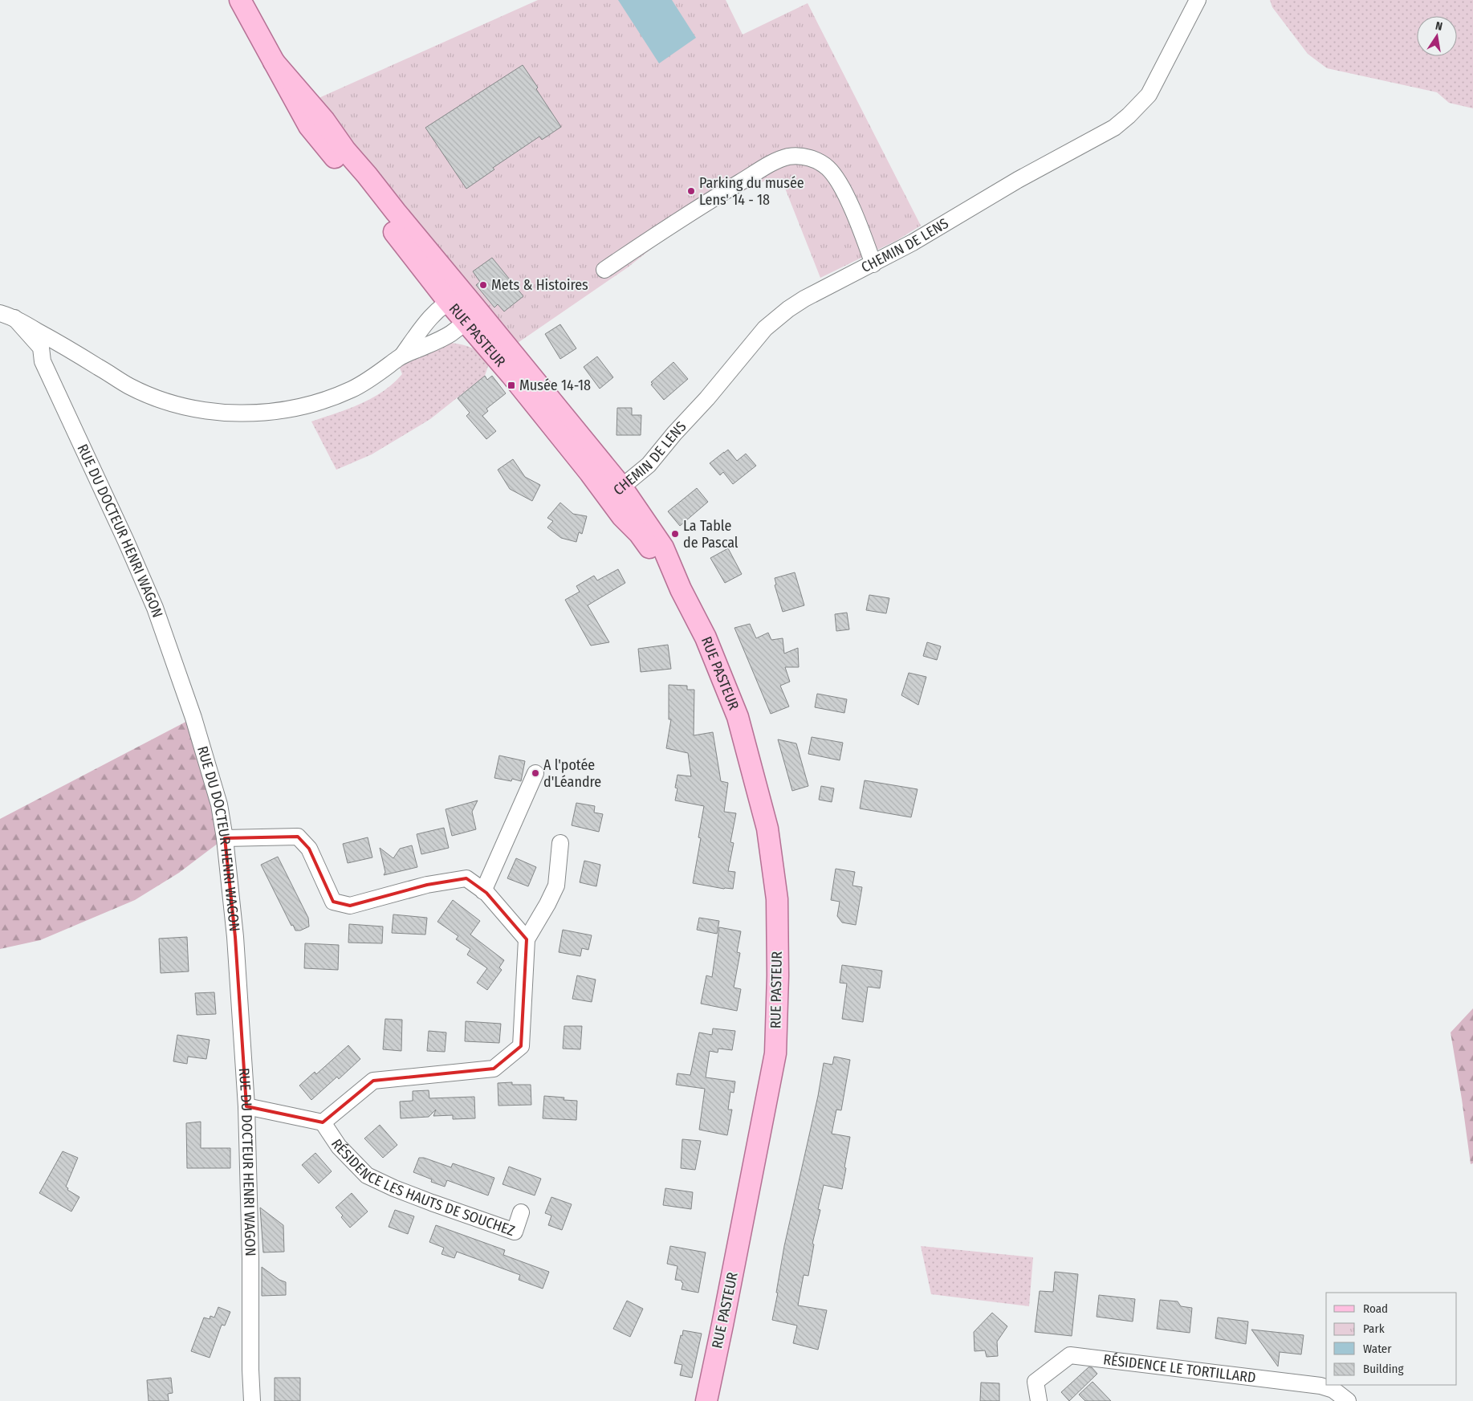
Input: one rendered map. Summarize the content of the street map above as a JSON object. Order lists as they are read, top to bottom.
{
  "streets": {
    "main road": ["RUE PASTEUR"],
    "street": [
      "CHEMIN DE LENS",
      "RUE DU DOCTEUR HENRI WAGON",
      "RÉSIDENCE LES HAUTS DE SOUCHEZ",
      "RÉSIDENCE LE TORTILLARD"
    ]
  },
  "crossings": [
    ["CHEMIN DE LENS", "RUE PASTEUR"],
    ["RUE DU DOCTEUR HENRI WAGON", "RÉSIDENCE LES HAUTS DE SOUCHEZ"]
  ],
  "places": {
    "other": [
      "Parking du musée Lens' 14 - 18",
      "Mets & Histoires",
      "La Table de Pascal",
      "A l'potée d'Léandre"
    ],
    "transit": ["Musée 14-18"]
  },
  "legend": [
    "Road",
    "Park",
    "Water",
    "Building"
  ],
  "north": "top"
}
